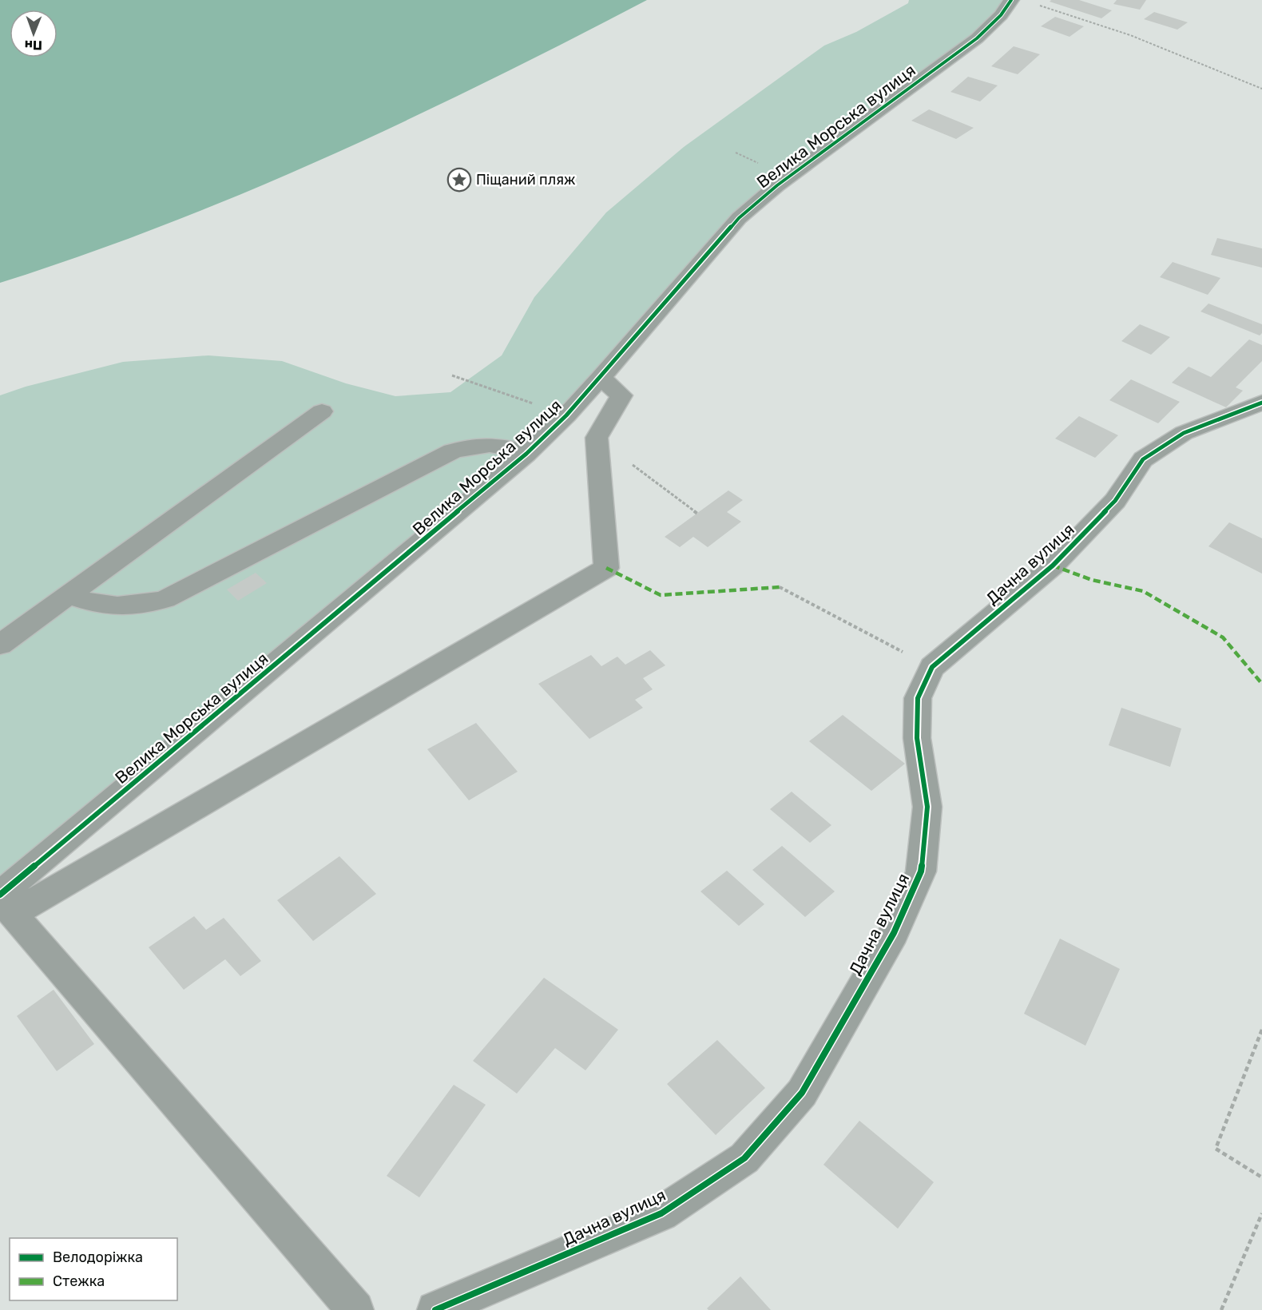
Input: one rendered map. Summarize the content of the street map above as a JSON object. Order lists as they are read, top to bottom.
{
  "streets": {
    "street": ["Велика Морська вулиця", "Дачна вулиця"]
  },
  "places": {
    "place": ["Піщаний пляж"]
  },
  "legend": ["Велодоріжка", "Стежка"],
  "north": "bottom"
}
